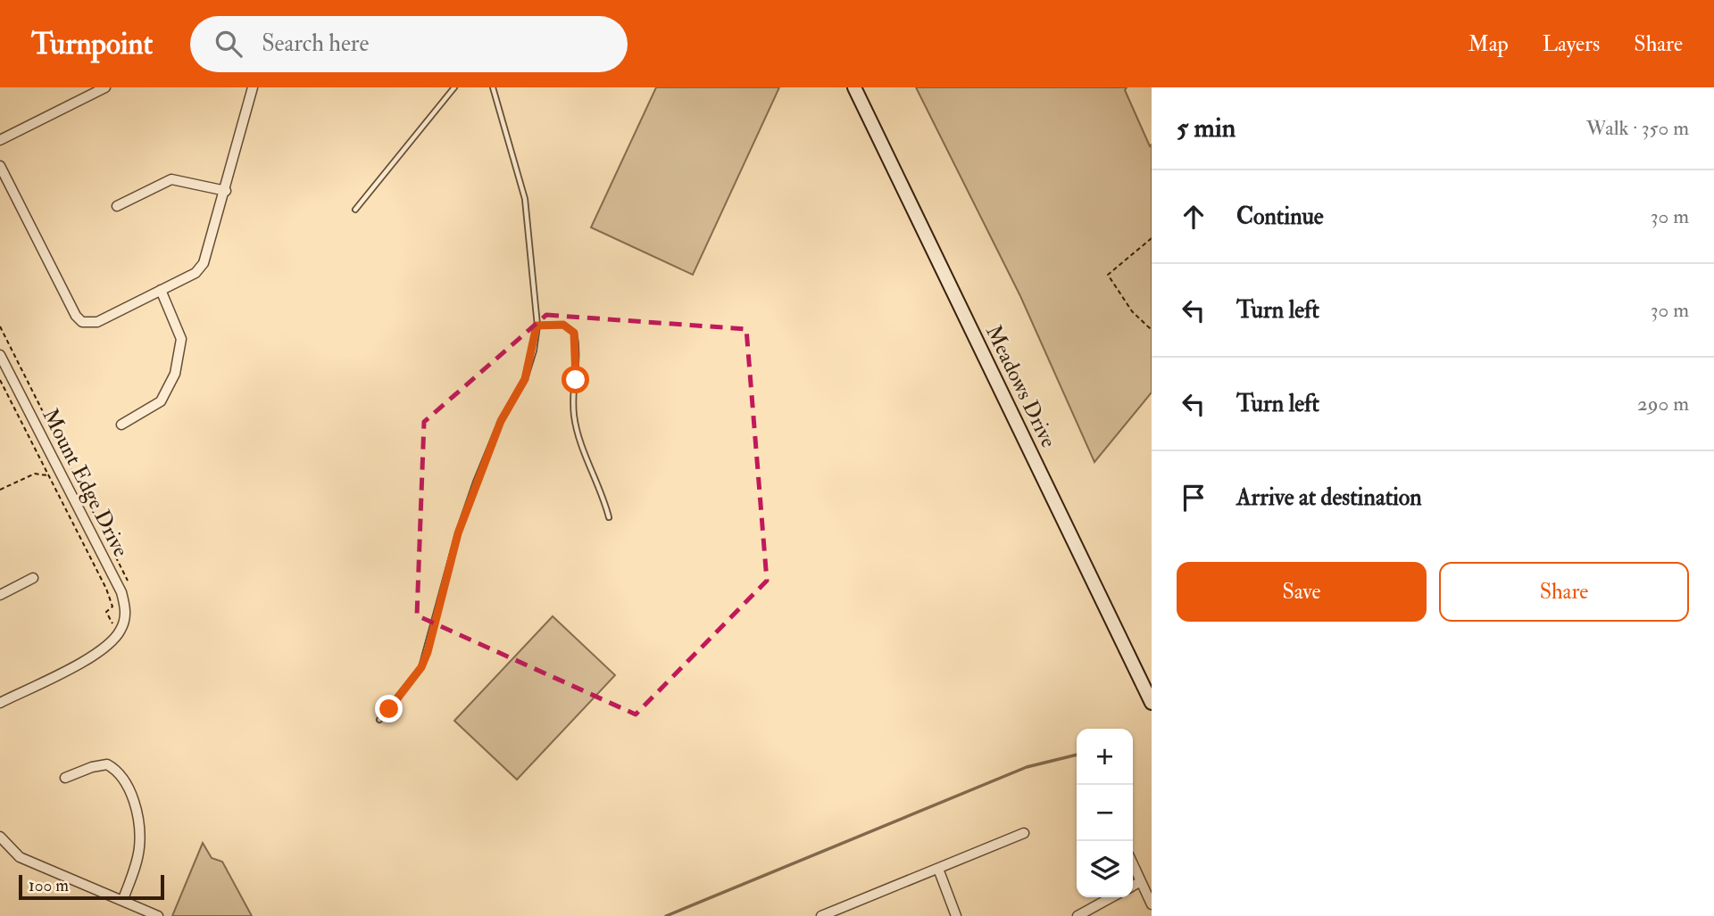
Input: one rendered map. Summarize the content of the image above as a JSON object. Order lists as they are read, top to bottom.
{
  "streets": {
    "street": ["Meadows Drive", "Mount Edge Drive"]
  },
  "scale_bar": "100 m",
  "page": {
    "header": "Turnpoint",
    "search": "Search here",
    "nav": ["Map", "Layers", "Share"],
    "heading": ["5 min", "Walk · 350 m"],
    "list": [
      ["Continue", "30 m"],
      ["Turn left", "30 m"],
      ["Turn left", "290 m"],
      "Arrive at destination"
    ],
    "buttons": ["Save", "Share"],
    "map_buttons": ["+", "−"],
    "scale": "100 m"
  }
}
